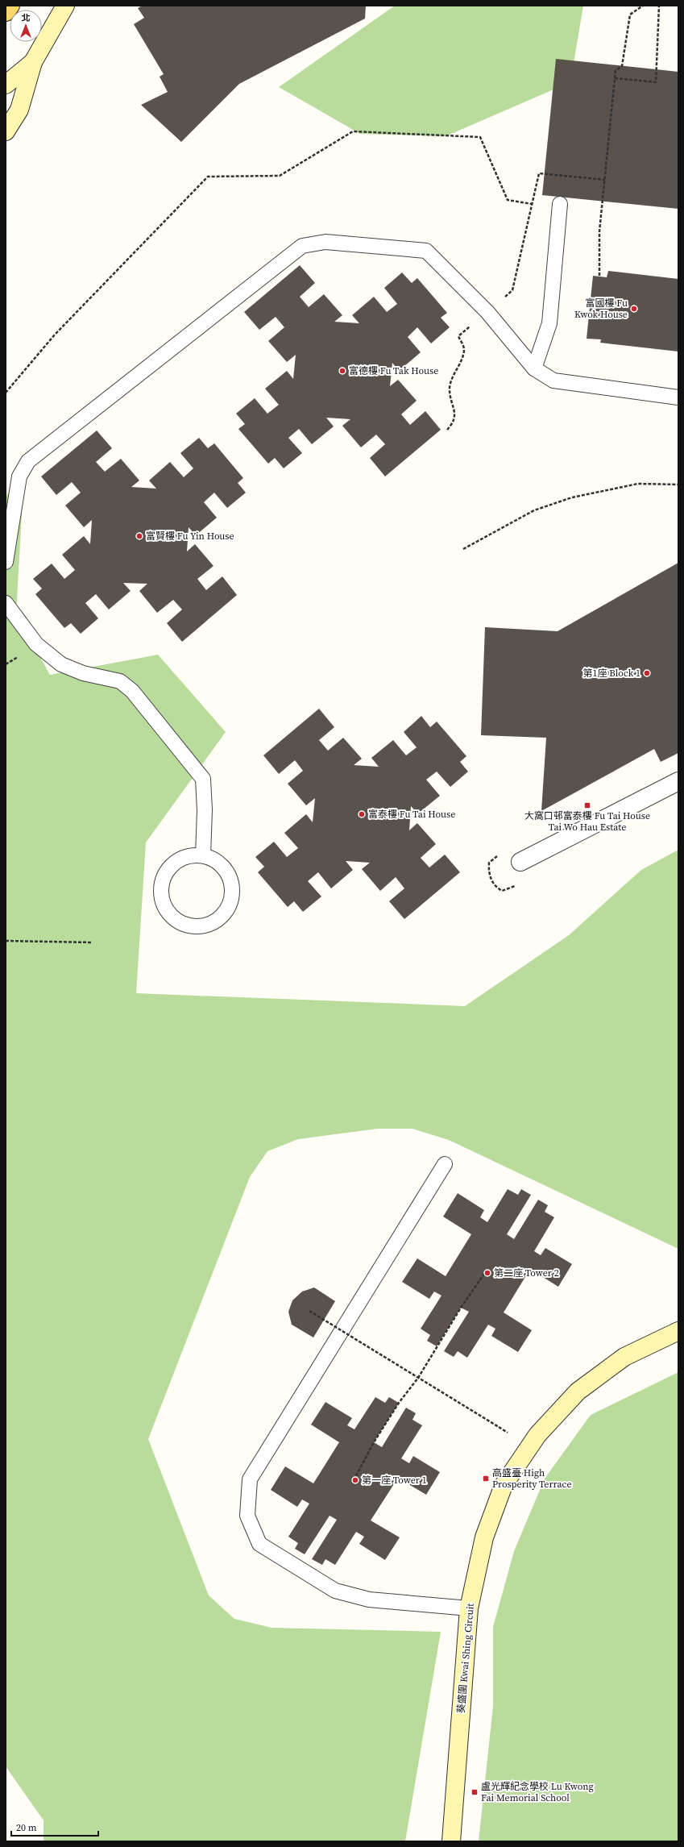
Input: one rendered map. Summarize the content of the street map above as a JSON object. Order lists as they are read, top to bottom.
{
  "streets": {
    "street": ["葵盛圍 Kwai Shing Circuit"]
  },
  "places": {
    "other": [
      "富國樓 Fu Kwok House",
      "富德樓 Fu Tak House",
      "富賢樓 Fu Yin House",
      "第1座 Block 1",
      "富泰樓 Fu Tai House",
      "第二座 Tower 2",
      "第一座 Tower 1"
    ],
    "transit": ["大窩口邨富泰樓 Fu Tai House Tai Wo Hau Estate", "高盛臺 High Prosperity Terrace", "盧光輝紀念學校 Lu Kwong Fai Memorial School"]
  },
  "scale_bar": "20 m",
  "north": "top"
}
